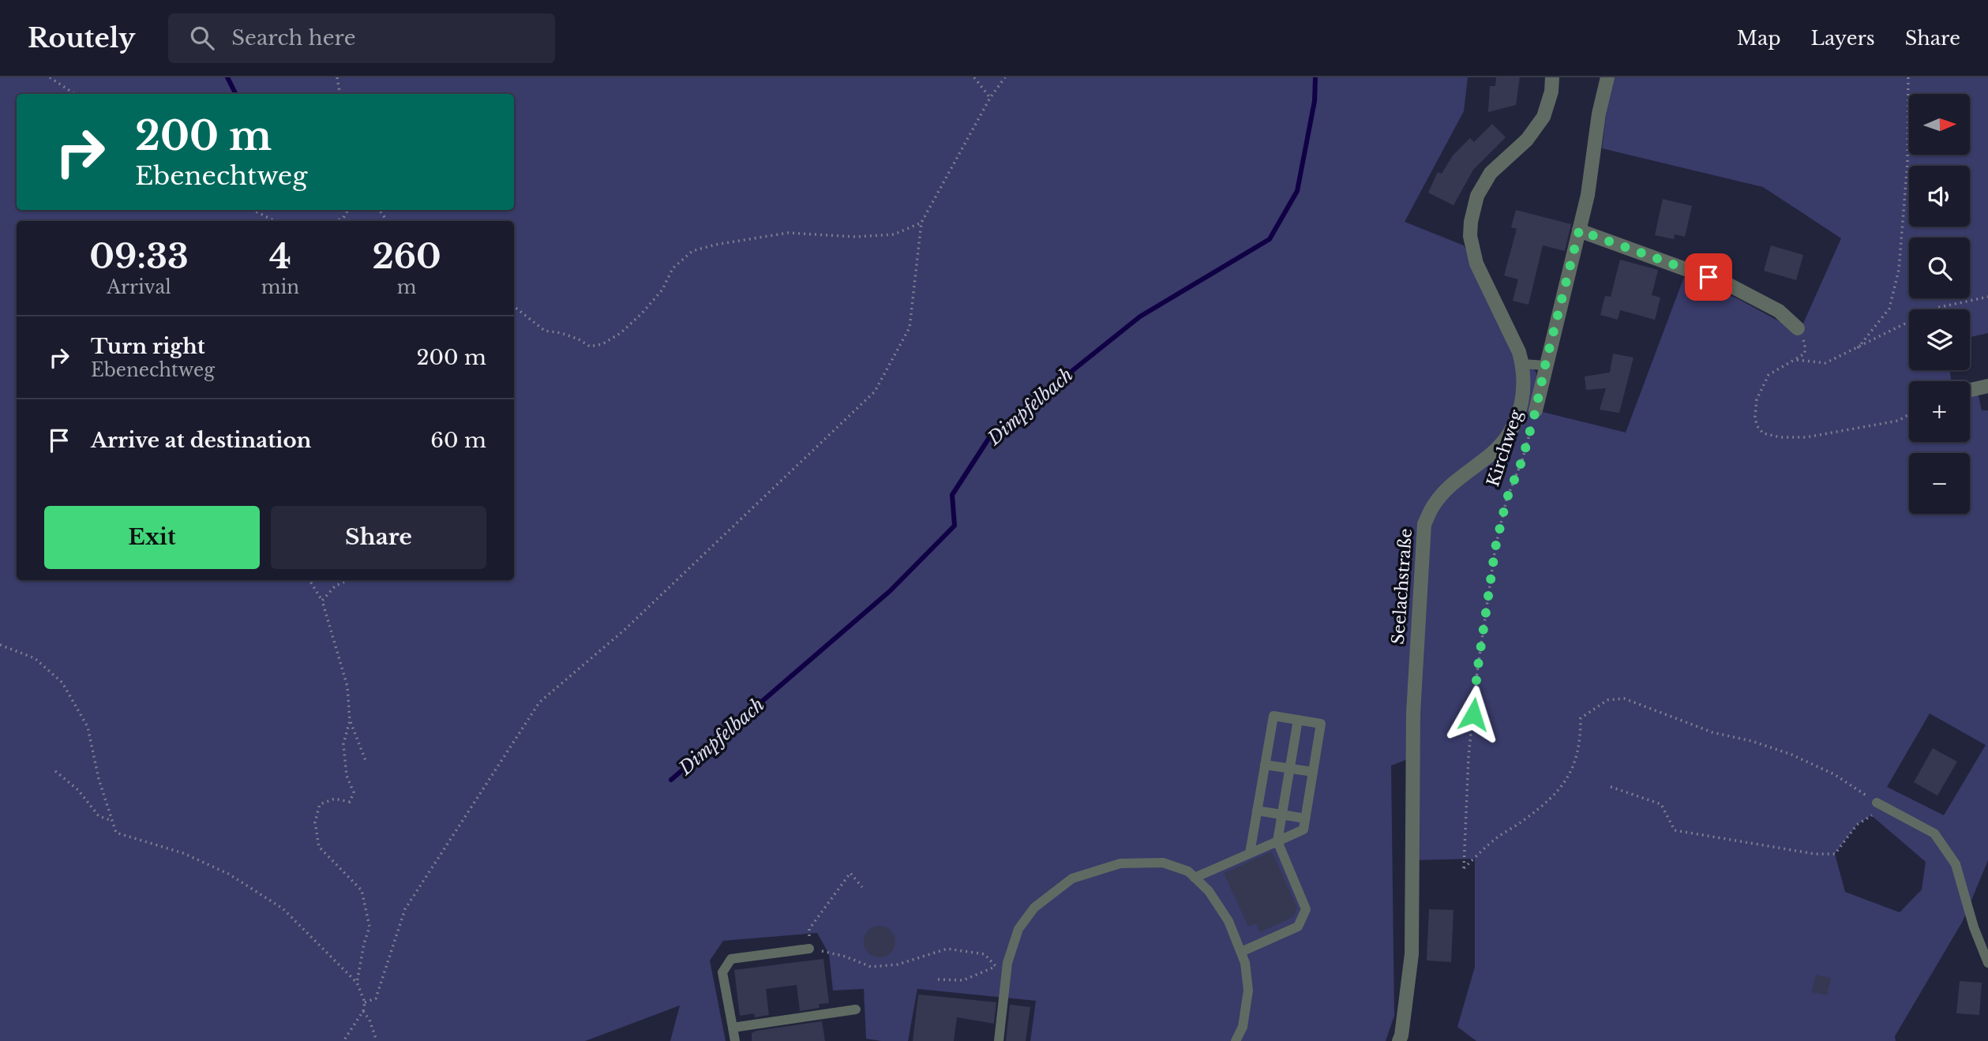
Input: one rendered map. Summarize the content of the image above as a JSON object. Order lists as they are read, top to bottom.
{
  "streets": {
    "street": ["Kirchweg", "Seelachstraße"]
  },
  "water": ["Dimpfelbach"],
  "north": "right",
  "page": {
    "header": "Routely",
    "search": "Search here",
    "nav": ["Map", "Layers", "Share"],
    "map_buttons": ["+", "−"],
    "turn": ["200 m", "Ebenechtweg"],
    "eta": [
      "09:33",
      "Arrival",
      "4",
      "min",
      "260",
      "m"
    ],
    "list": [
      {
        "name": "Turn right",
        "note": "Ebenechtweg",
        "value": "200 m"
      },
      {
        "name": "Arrive at destination",
        "value": "60 m"
      }
    ],
    "buttons": ["Exit", "Share"]
  }
}
